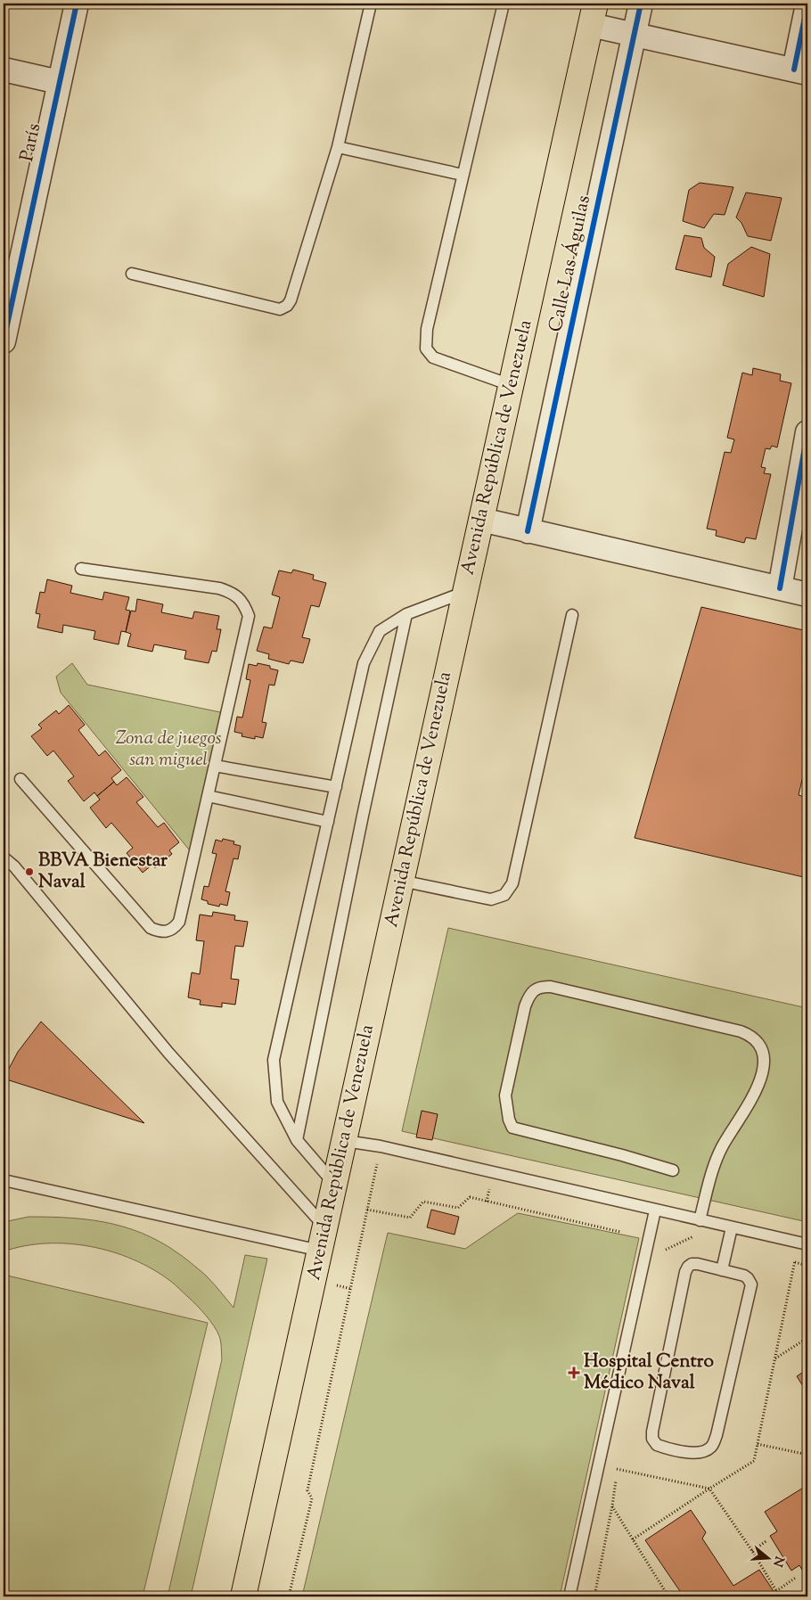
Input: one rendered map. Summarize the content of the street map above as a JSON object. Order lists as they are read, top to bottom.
{
  "streets": {
    "main road": ["Avenida República de Venezuela"],
    "street": ["París", "Calle Las Águilas"]
  },
  "parks": ["Zona de juegos san miguel"],
  "places": {
    "other": ["BBVA Bienestar Naval"],
    "health": ["Hospital Centro Médico Naval"]
  },
  "north": "right"
}
